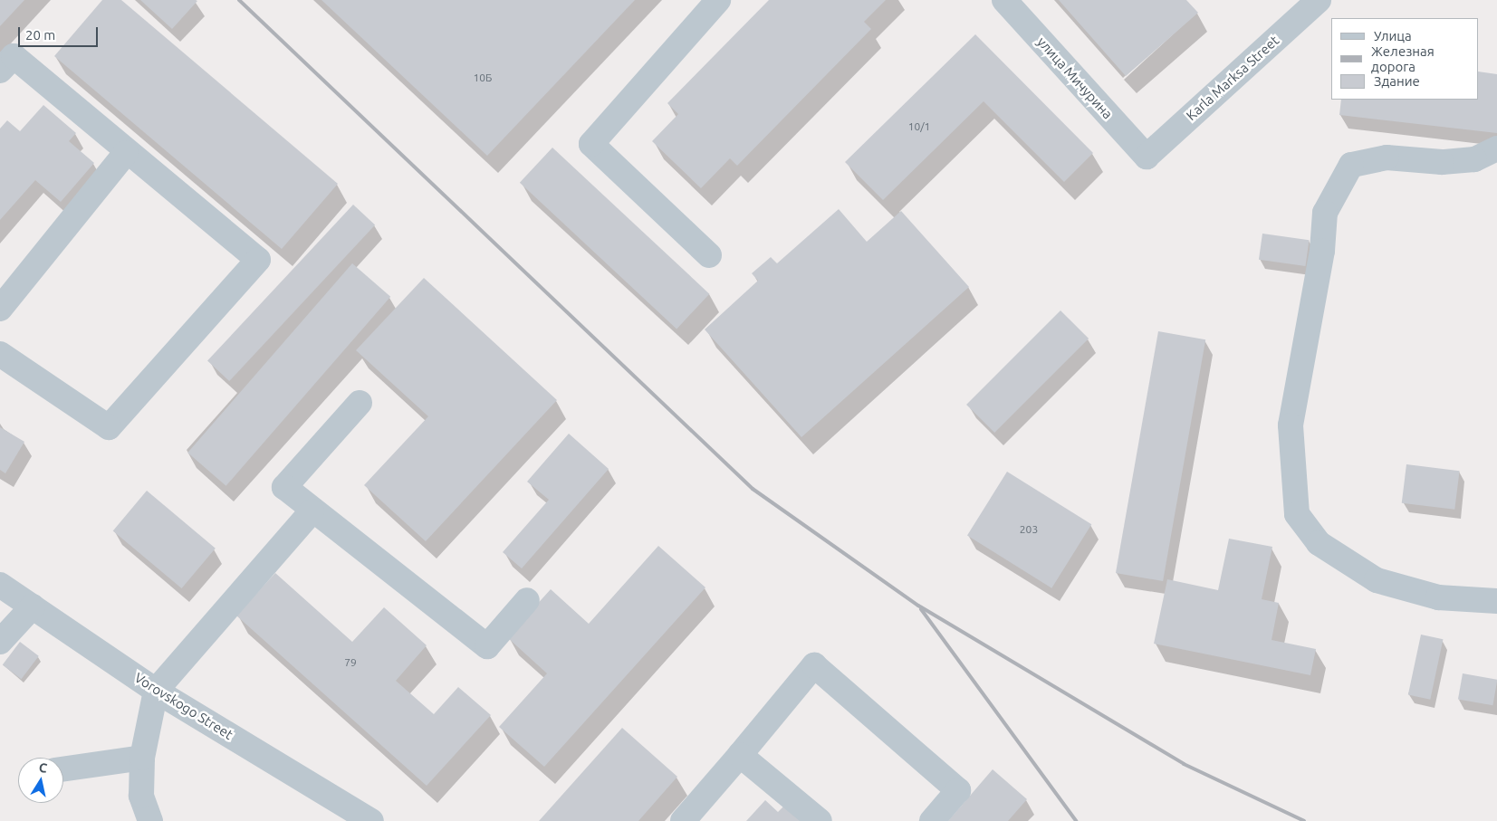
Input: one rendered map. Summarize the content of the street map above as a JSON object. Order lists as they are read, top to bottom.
{
  "streets": {
    "street": ["улица Мичурина", "Karla Marksa Street", "Vorovskogo Street"]
  },
  "crossings": [
    ["улица Мичурина", "Karla Marksa Street"]
  ],
  "house_numbers": [
    "10Б",
    "10/1",
    "203",
    "79"
  ],
  "legend": ["Улица", "Железная дорога", "Здание"],
  "scale_bar": "20 m",
  "north": "top"
}
